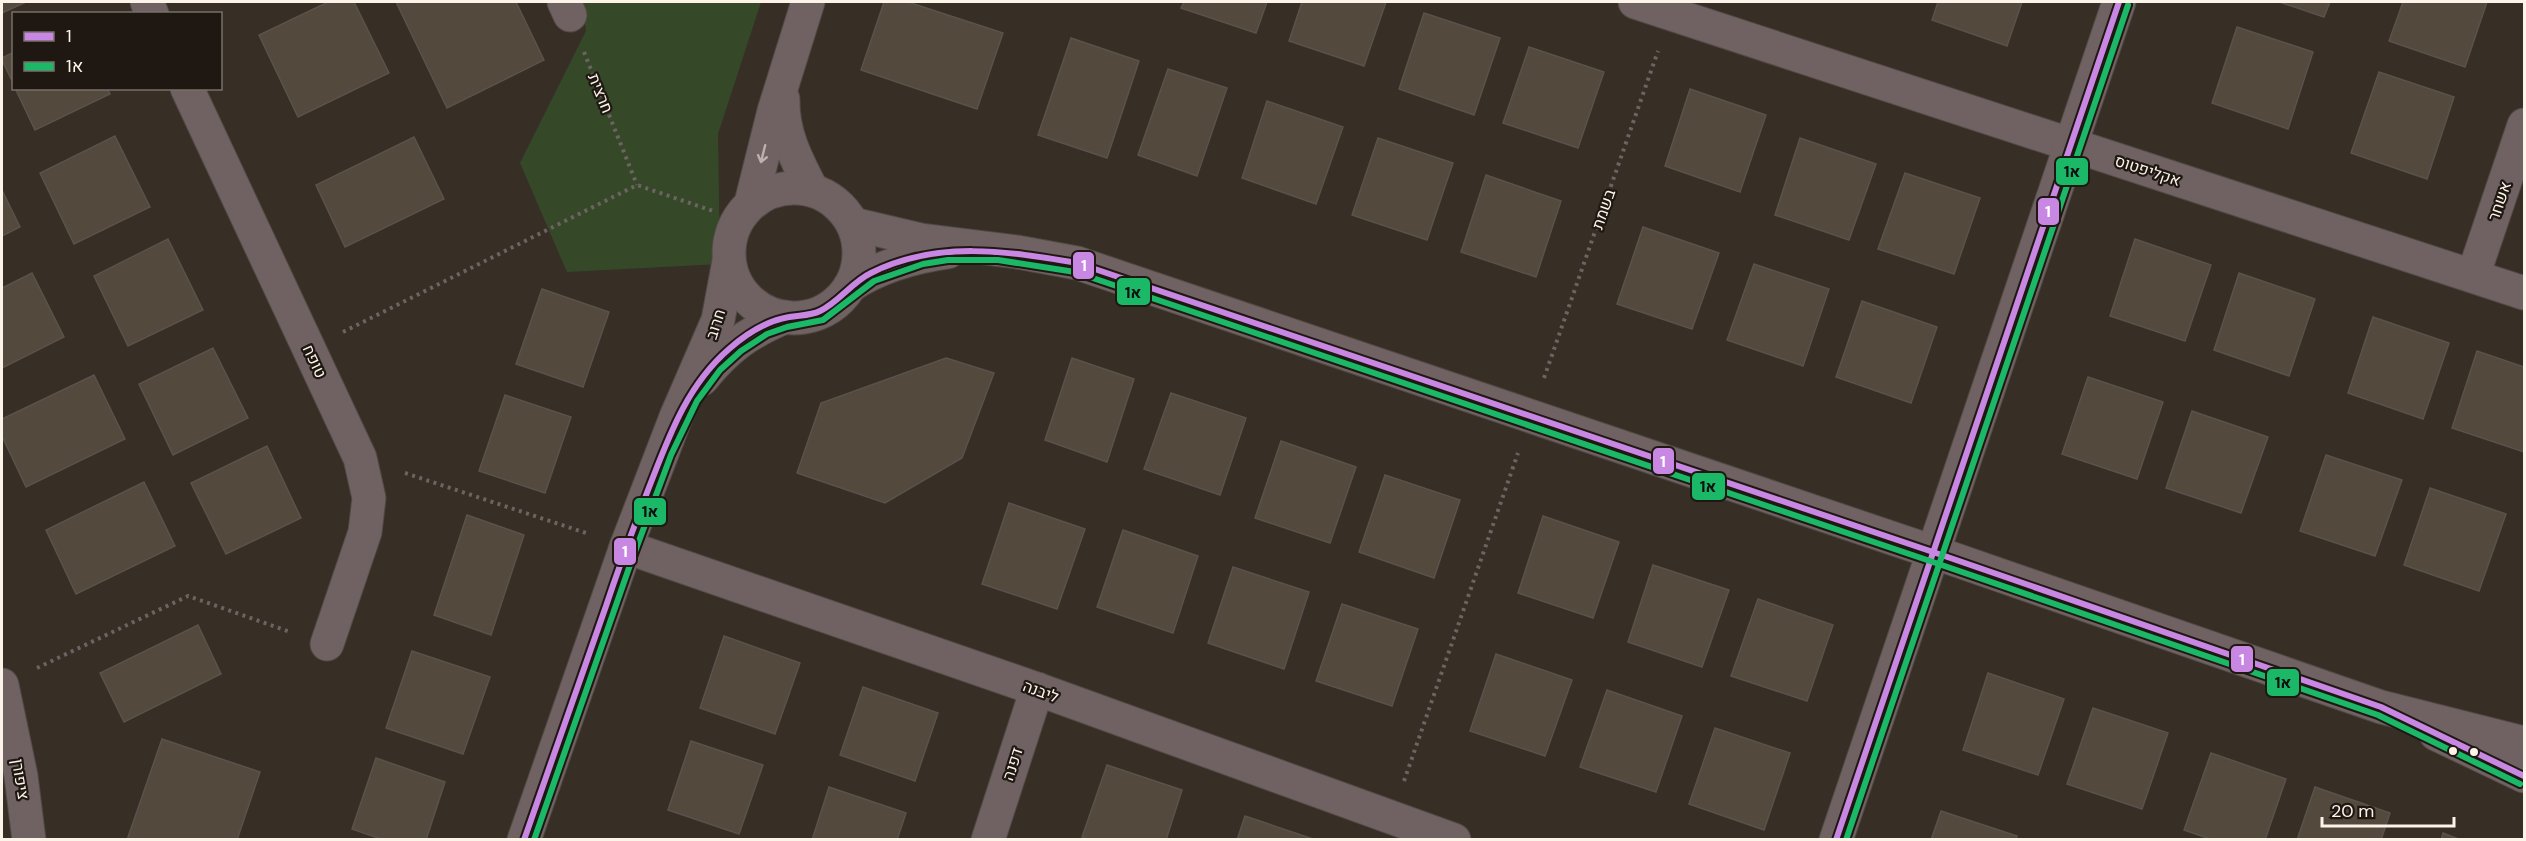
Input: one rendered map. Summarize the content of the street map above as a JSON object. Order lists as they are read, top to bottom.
{
  "streets": {
    "street": [
      "אקליפטוס",
      "אשחר",
      "חרוב",
      "טופח",
      "ליבנה",
      "דפנה",
      "ציפורן"
    ],
    "path": ["חרצית", "בשמת"]
  },
  "crossings": [
    ["אקליפטוס", "אשחר"],
    ["אקליפטוס", "בשמת"],
    ["בשמת", "ליבנה"],
    ["חרוב", "ליבנה"],
    ["ליבנה", "דפנה"]
  ],
  "lines": ["transit line 1", "transit line 1א"],
  "legend": ["1", "1א"],
  "scale_bar": "20 m"
}
